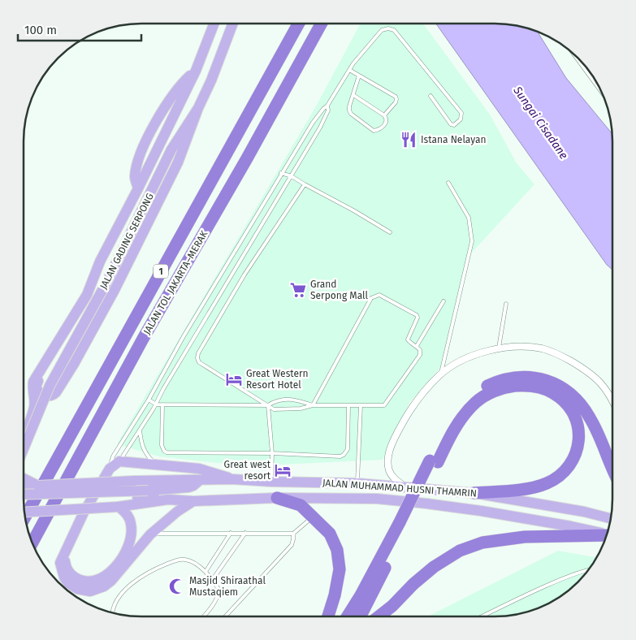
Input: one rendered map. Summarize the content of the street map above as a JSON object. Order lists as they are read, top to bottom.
{
  "streets": {
    "highway": ["1", "JALAN TOL JAKARTA–MERAK"],
    "main road": ["JALAN GADING SERPONG", "JALAN MUHAMMAD HUSNI THAMRIN"]
  },
  "water": ["Sungai Cisadane"],
  "places": {
    "restaurant": ["Istana Nelayan"],
    "supermarket": ["Grand Serpong Mall"],
    "hotel": ["Great Western Resort Hotel", "Great west resort"],
    "mosque": ["Masjid Shiraathal Mustaqiem"]
  },
  "scale_bar": "100 m"
}
